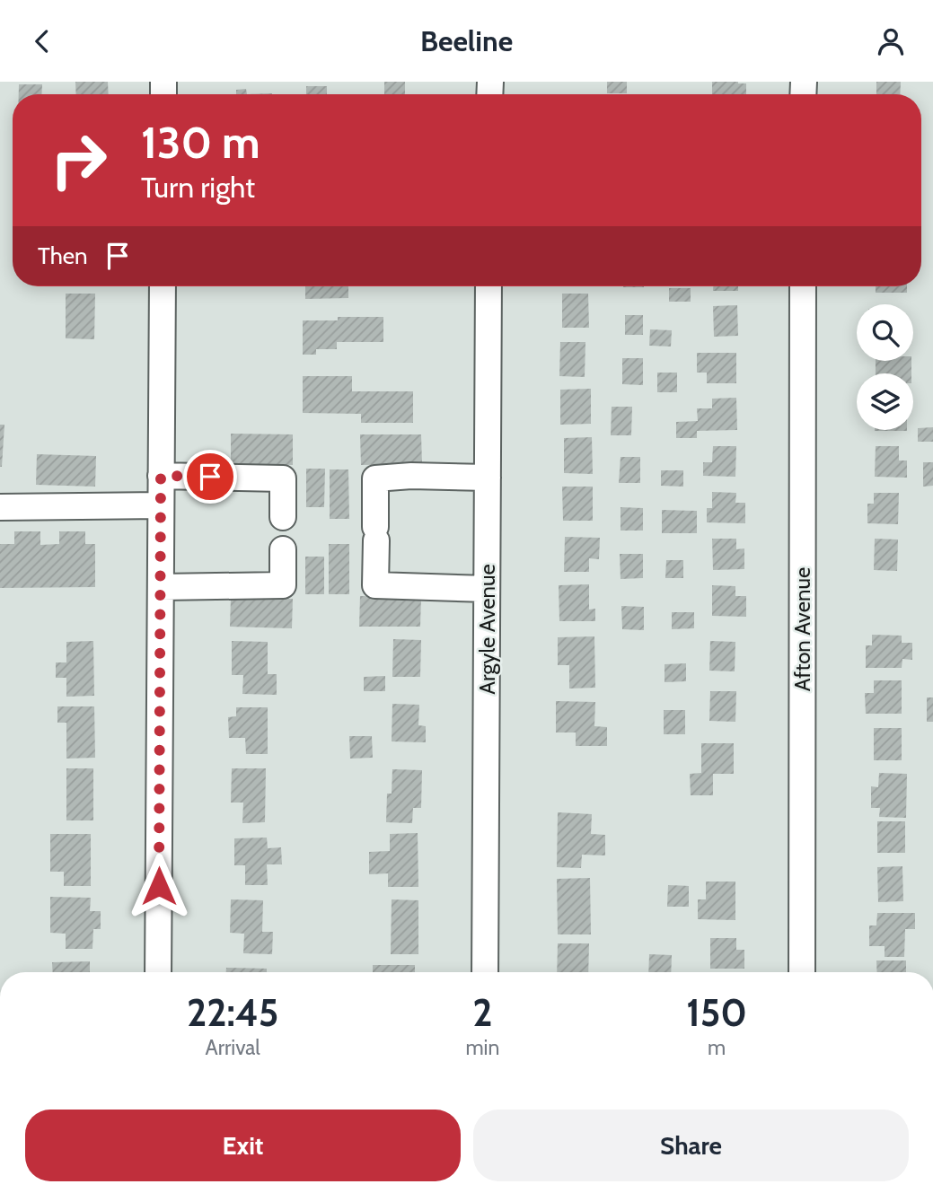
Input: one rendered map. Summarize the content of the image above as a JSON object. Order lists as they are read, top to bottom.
{
  "streets": {
    "street": ["Argyle Avenue", "Afton Avenue"]
  },
  "page": {
    "header": "Beeline",
    "turn": ["130 m", "Turn right"],
    "then": "Then",
    "eta": [
      "22:45",
      "Arrival",
      "2",
      "min",
      "150",
      "m"
    ],
    "buttons": ["Exit", "Share"]
  }
}
